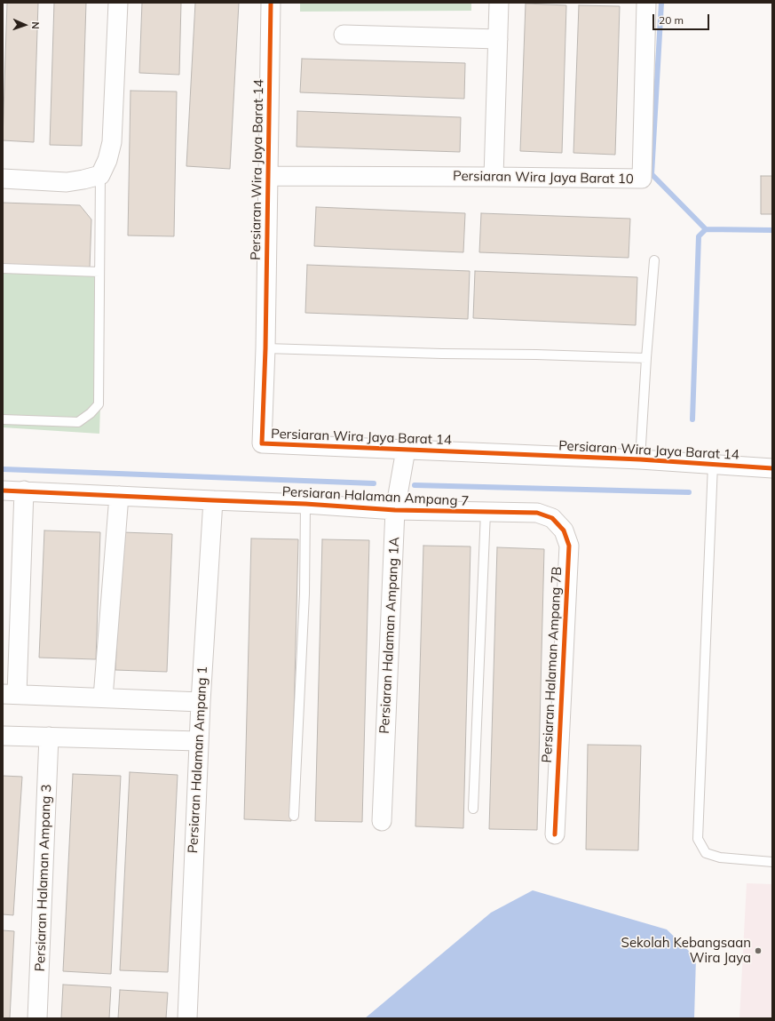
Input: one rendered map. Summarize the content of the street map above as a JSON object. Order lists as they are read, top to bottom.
{
  "streets": {
    "street": [
      "Persiaran Wira Jaya Barat 14",
      "Persiaran Wira Jaya Barat 10",
      "Persiaran Halaman Ampang 7",
      "Persiaran Halaman Ampang 1A",
      "Persiaran Halaman Ampang 7B",
      "Persiaran Halaman Ampang 1",
      "Persiaran Halaman Ampang 3"
    ]
  },
  "crossings": [
    ["Persiaran Wira Jaya Barat 14", "Persiaran Wira Jaya Barat 10"],
    ["Persiaran Wira Jaya Barat 14", "Persiaran Halaman Ampang 1A"],
    ["Persiaran Halaman Ampang 7", "Persiaran Halaman Ampang 1A"],
    ["Persiaran Halaman Ampang 7", "Persiaran Halaman Ampang 7B"],
    ["Persiaran Halaman Ampang 7", "Persiaran Halaman Ampang 1"]
  ],
  "places": ["Sekolah Kebangsaan Wira Jaya"],
  "scale_bar": "20 m",
  "north": "right"
}
